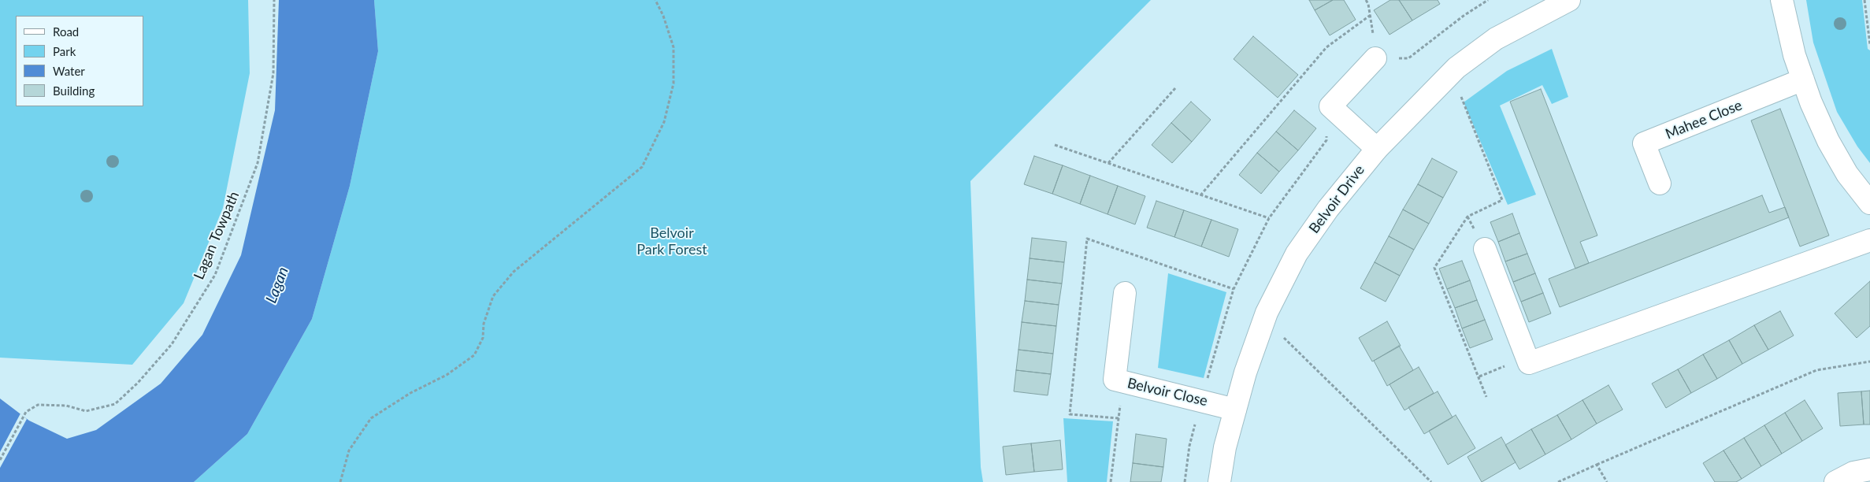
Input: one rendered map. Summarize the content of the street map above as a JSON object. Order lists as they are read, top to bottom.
{
  "streets": {
    "street": ["Mahee Close", "Belvoir Drive", "Belvoir Close"],
    "path": ["Lagan Towpath"]
  },
  "crossings": [
    ["Belvoir Drive", "Belvoir Close"]
  ],
  "water": ["Lagan"],
  "parks": ["Belvoir Park Forest"],
  "legend": [
    "Road",
    "Park",
    "Water",
    "Building"
  ]
}
